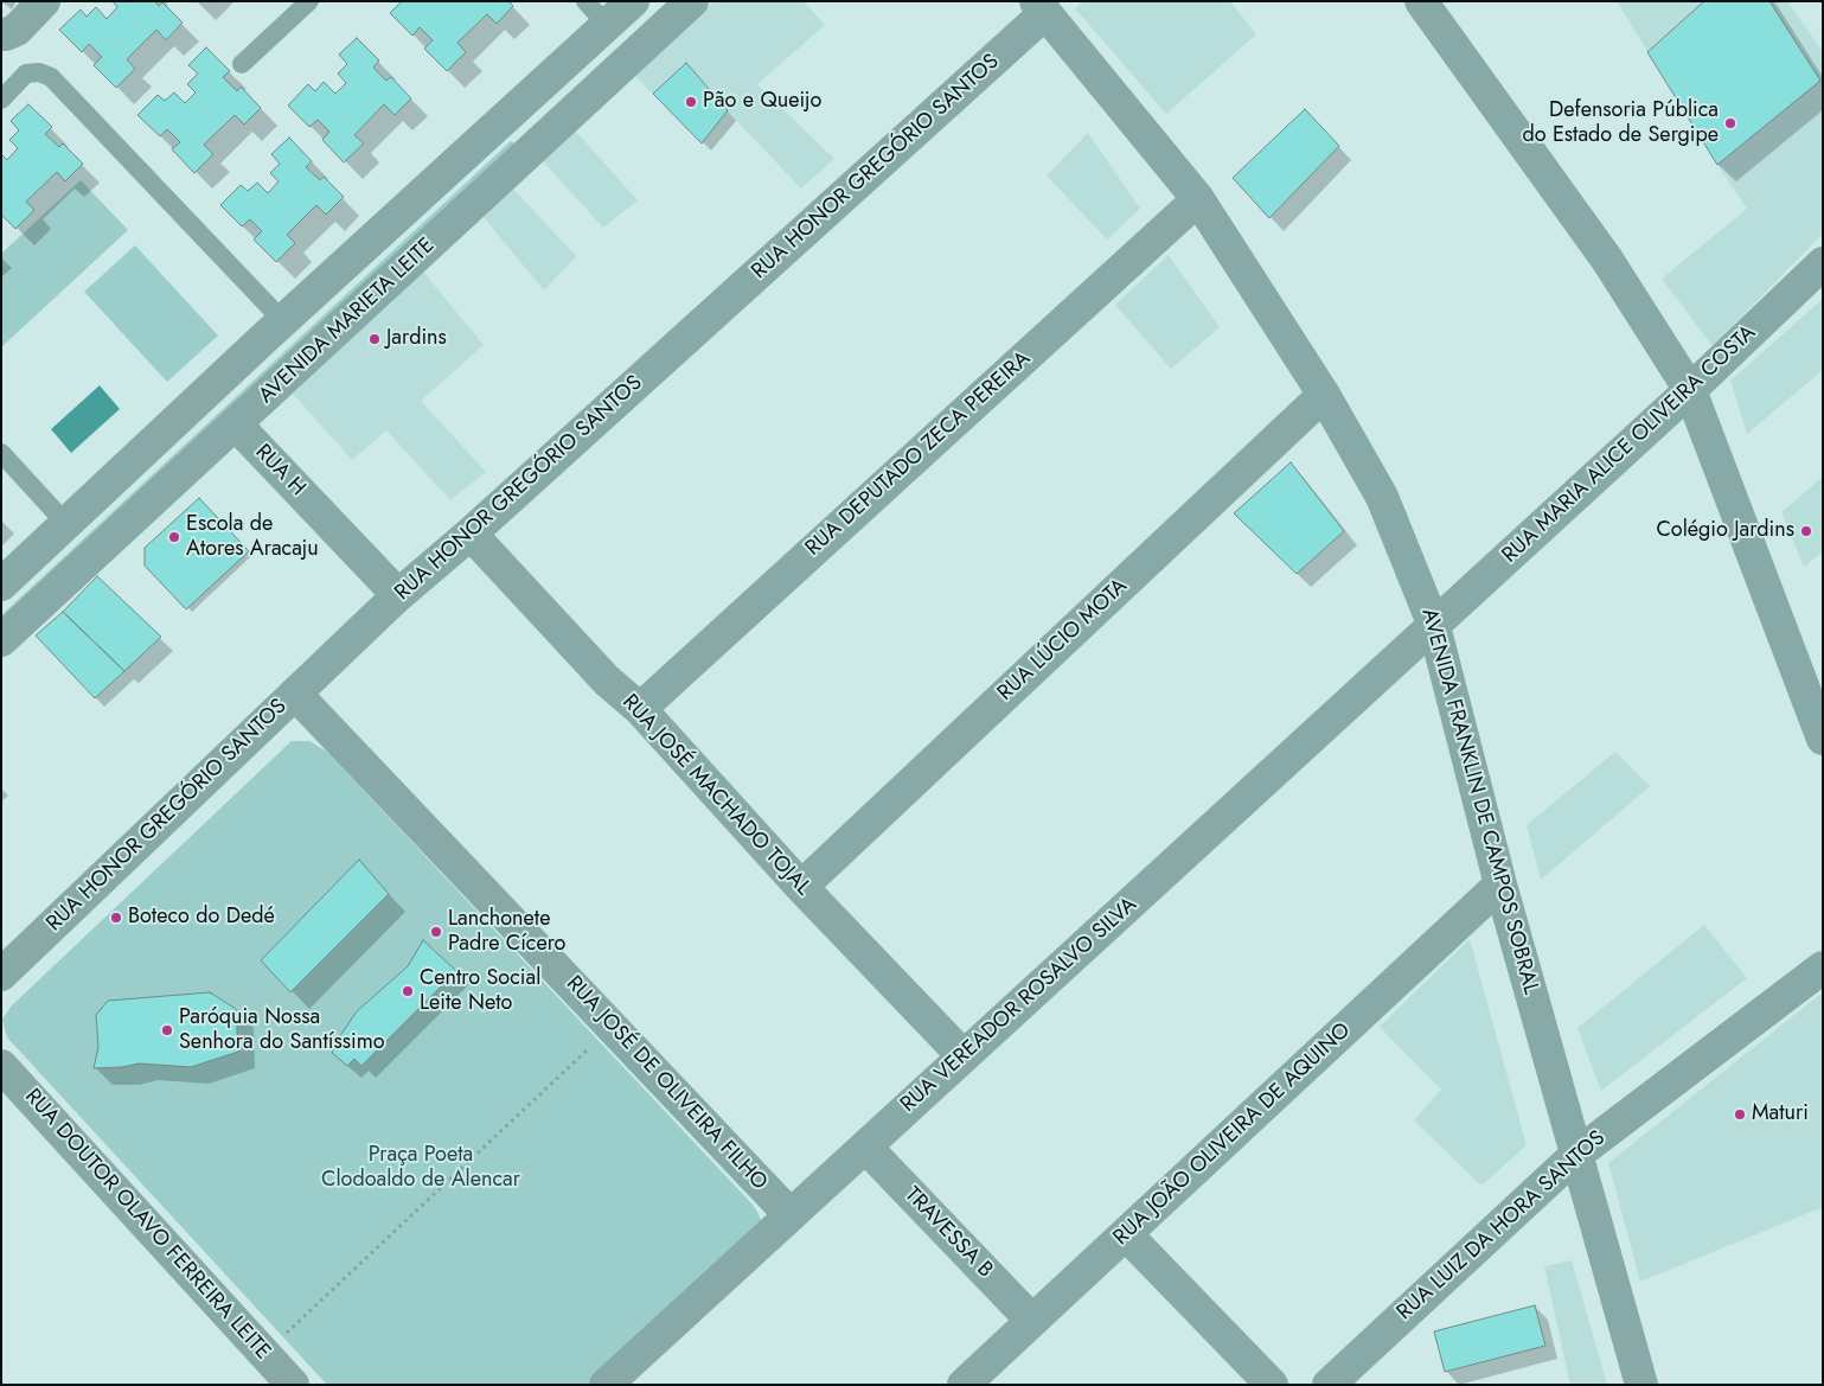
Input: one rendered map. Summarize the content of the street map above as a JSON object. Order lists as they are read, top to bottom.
{
  "streets": {
    "street": [
      "RUA HONOR GREGÓRIO SANTOS",
      "AVENIDA MARIETA LEITE",
      "RUA MARIA ALICE OLIVEIRA COSTA",
      "RUA DEPUTADO ZECA PEREIRA",
      "RUA H",
      "RUA LÚCIO MOTA",
      "RUA JOSÉ MACHADO TOJAL",
      "AVENIDA FRANKLIN DE CAMPOS SOBRAL",
      "RUA VEREADOR ROSALVO SILVA",
      "RUA JOSÉ DE OLIVEIRA FILHO",
      "RUA JOÃO OLIVEIRA DE AQUINO",
      "RUA DOUTOR OLAVO FERREIRA LEITE",
      "RUA LUIZ DA HORA SANTOS",
      "TRAVESSA B"
    ]
  },
  "crossings": [
    ["RUA HONOR GREGÓRIO SANTOS", "RUA H"],
    ["RUA HONOR GREGÓRIO SANTOS", "RUA JOSÉ MACHADO TOJAL"],
    ["RUA HONOR GREGÓRIO SANTOS", "AVENIDA FRANKLIN DE CAMPOS SOBRAL"],
    ["RUA HONOR GREGÓRIO SANTOS", "RUA JOSÉ DE OLIVEIRA FILHO"],
    ["AVENIDA MARIETA LEITE", "RUA H"],
    ["RUA MARIA ALICE OLIVEIRA COSTA", "AVENIDA FRANKLIN DE CAMPOS SOBRAL"],
    ["RUA MARIA ALICE OLIVEIRA COSTA", "RUA VEREADOR ROSALVO SILVA"],
    ["RUA DEPUTADO ZECA PEREIRA", "RUA JOSÉ MACHADO TOJAL"],
    ["RUA DEPUTADO ZECA PEREIRA", "AVENIDA FRANKLIN DE CAMPOS SOBRAL"],
    ["RUA LÚCIO MOTA", "RUA JOSÉ MACHADO TOJAL"],
    ["RUA LÚCIO MOTA", "AVENIDA FRANKLIN DE CAMPOS SOBRAL"],
    ["RUA JOSÉ MACHADO TOJAL", "RUA VEREADOR ROSALVO SILVA"],
    ["AVENIDA FRANKLIN DE CAMPOS SOBRAL", "RUA VEREADOR ROSALVO SILVA"],
    ["AVENIDA FRANKLIN DE CAMPOS SOBRAL", "RUA JOÃO OLIVEIRA DE AQUINO"],
    ["AVENIDA FRANKLIN DE CAMPOS SOBRAL", "RUA LUIZ DA HORA SANTOS"],
    ["RUA VEREADOR ROSALVO SILVA", "RUA JOSÉ DE OLIVEIRA FILHO"],
    ["RUA VEREADOR ROSALVO SILVA", "TRAVESSA B"],
    ["RUA JOÃO OLIVEIRA DE AQUINO", "TRAVESSA B"]
  ],
  "parks": ["Praça Poeta Clodoaldo de Alencar"],
  "places": [
    "Pão e Queijo",
    "Defensoria Pública do Estado de Sergipe",
    "Jardins",
    "Colégio Jardins",
    "Escola de Atores Aracaju",
    "Boteco do Dedé",
    "Lanchonete Padre Cícero",
    "Centro Social Leite Neto",
    "Paróquia Nossa Senhora do Santíssimo",
    "Maturi"
  ]
}
